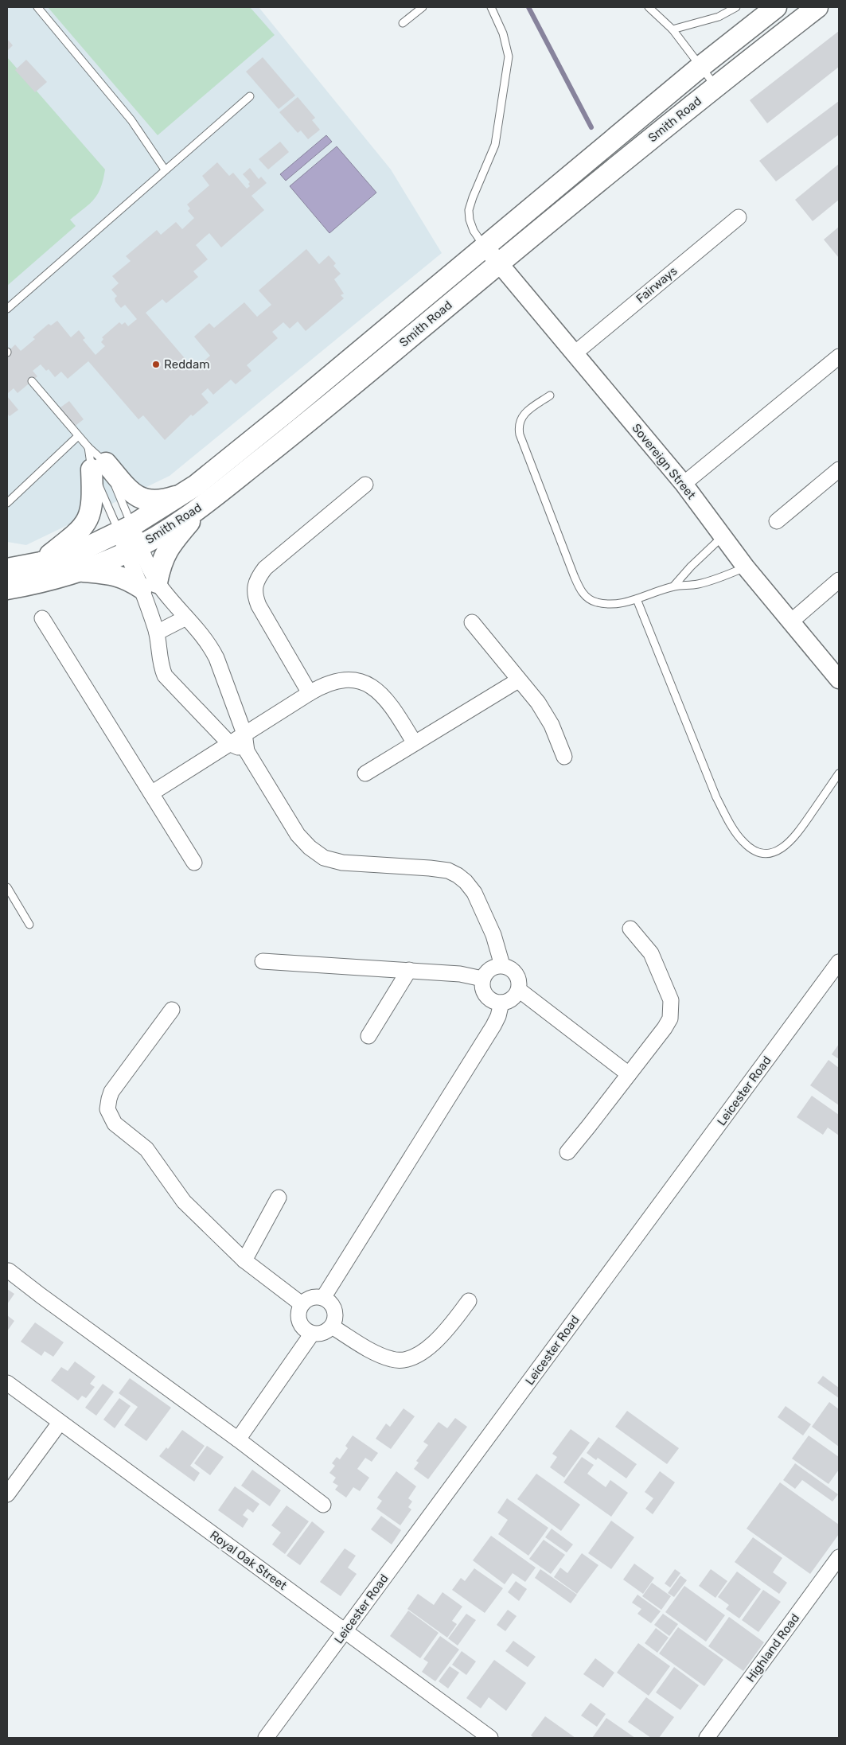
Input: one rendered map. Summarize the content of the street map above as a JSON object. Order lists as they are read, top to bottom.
{
  "streets": {
    "main road": ["Smith Road"],
    "street": [
      "Fairways",
      "Sovereign Street",
      "Leicester Road",
      "Royal Oak Street",
      "Highland Road"
    ]
  },
  "crossings": [
    ["Smith Road", "Sovereign Street"],
    ["Fairways", "Sovereign Street"],
    ["Leicester Road", "Royal Oak Street"]
  ],
  "places": ["Reddam"]
}
